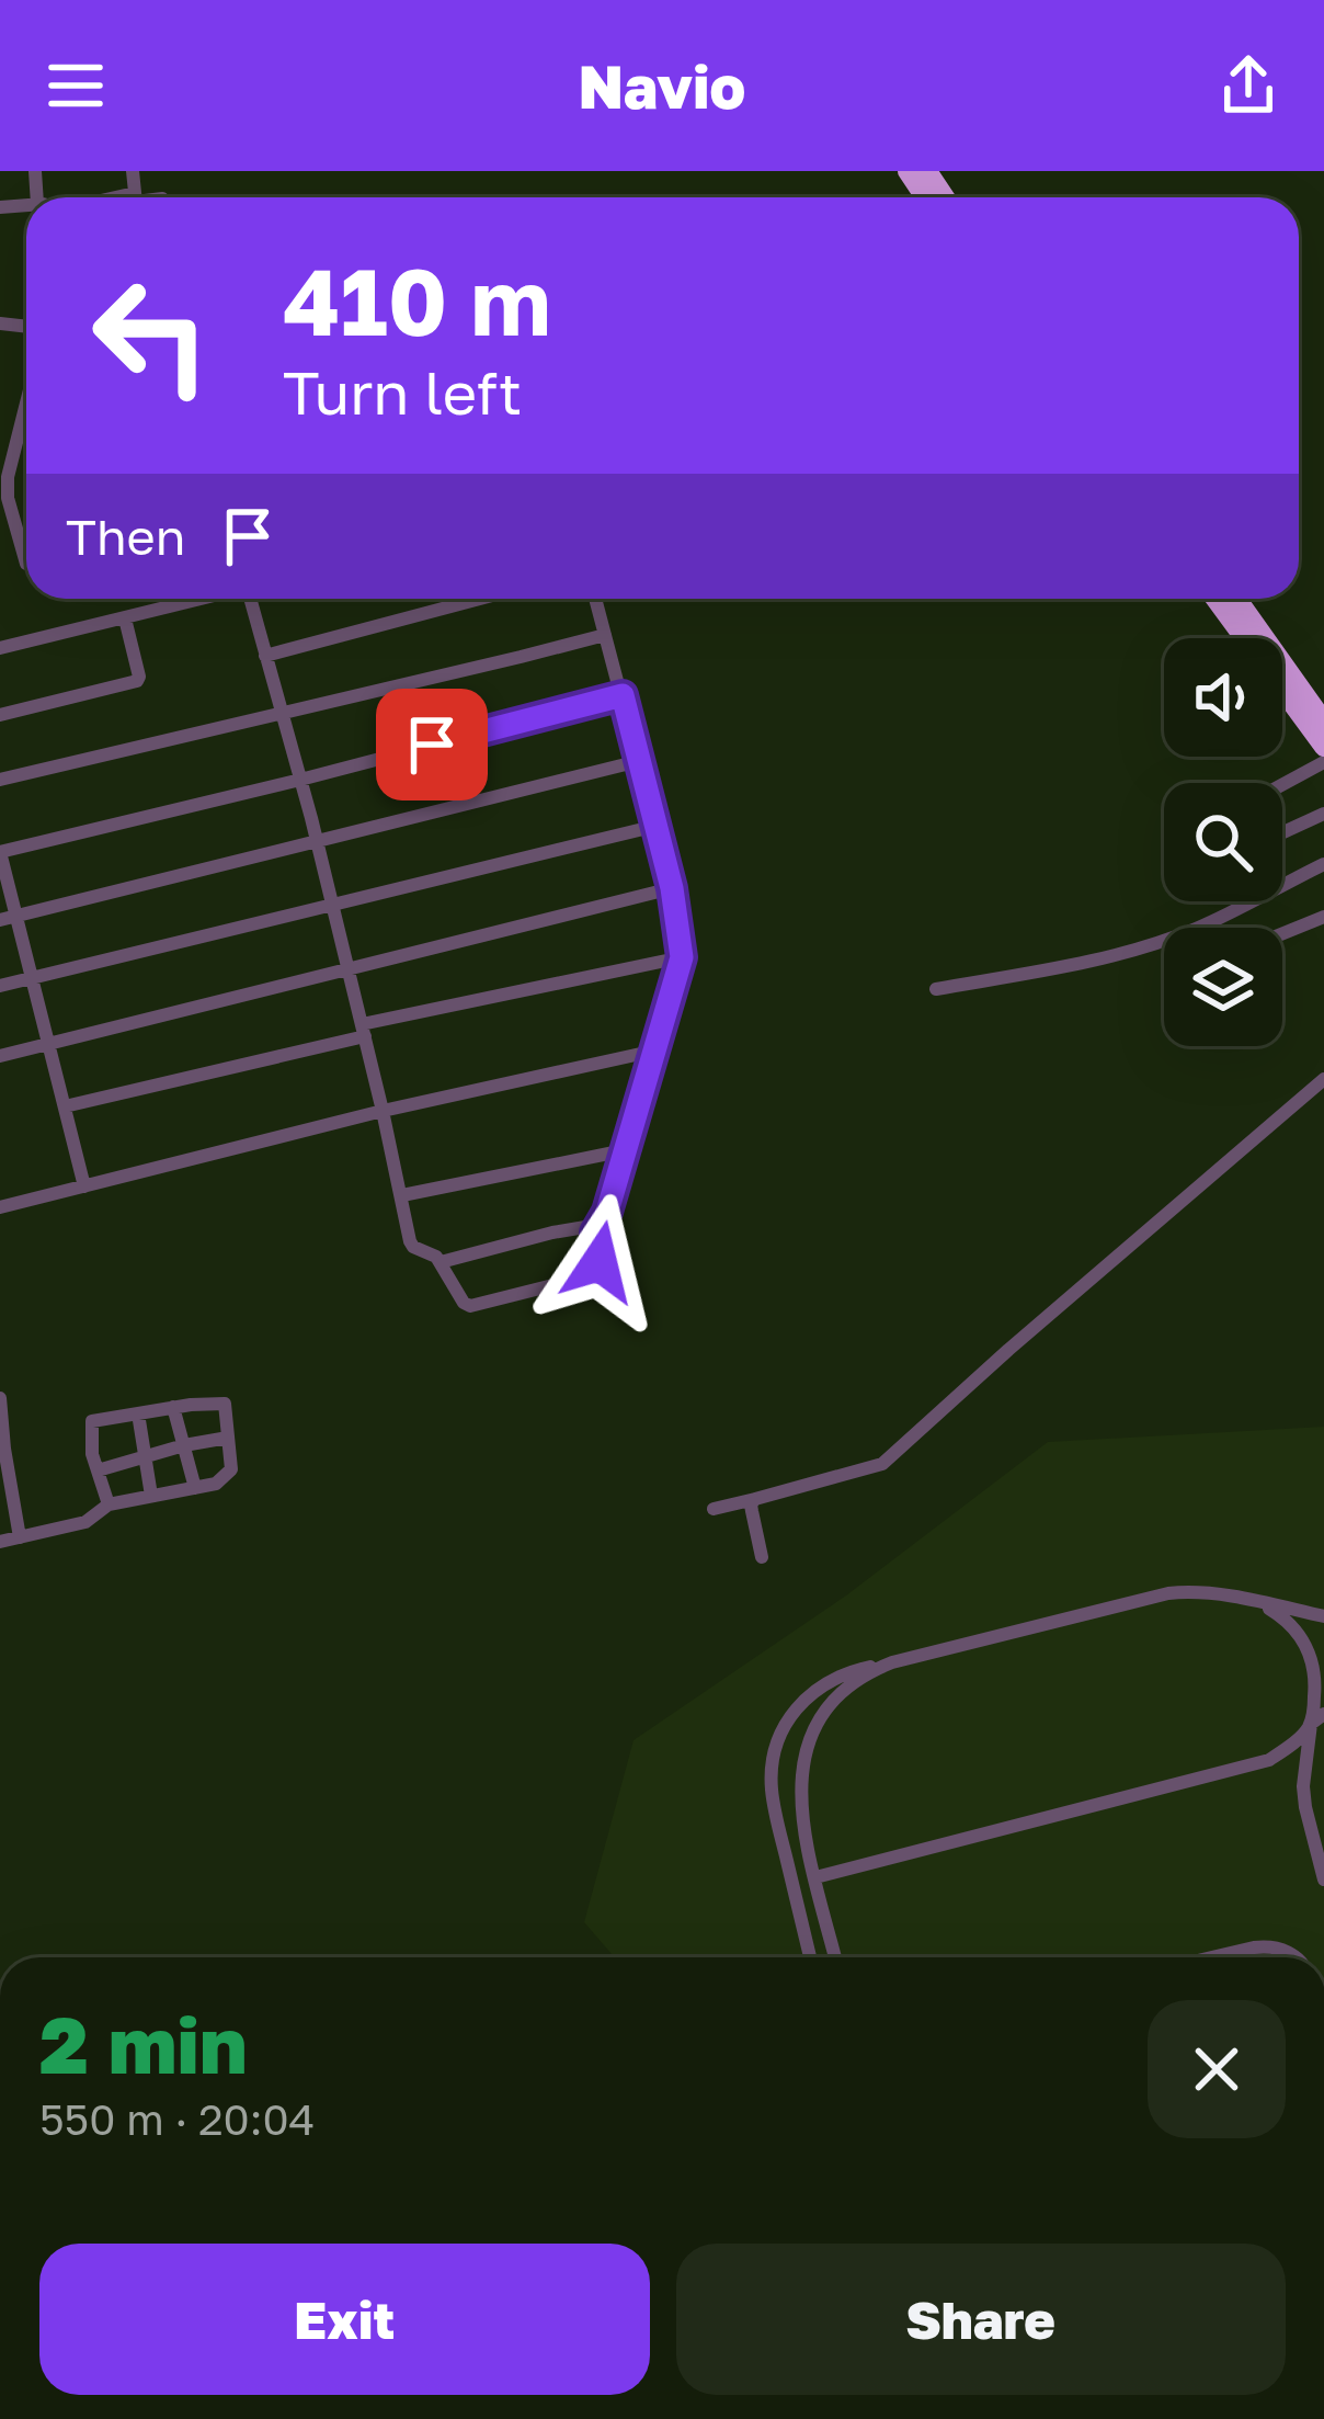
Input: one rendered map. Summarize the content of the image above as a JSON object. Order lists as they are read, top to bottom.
{
  "page": {
    "header": "Navio",
    "turn": ["410 m", "Turn left"],
    "then": "Then",
    "heading": ["2 min", "550 m · 20:04"],
    "buttons": ["Exit", "Share"]
  }
}
